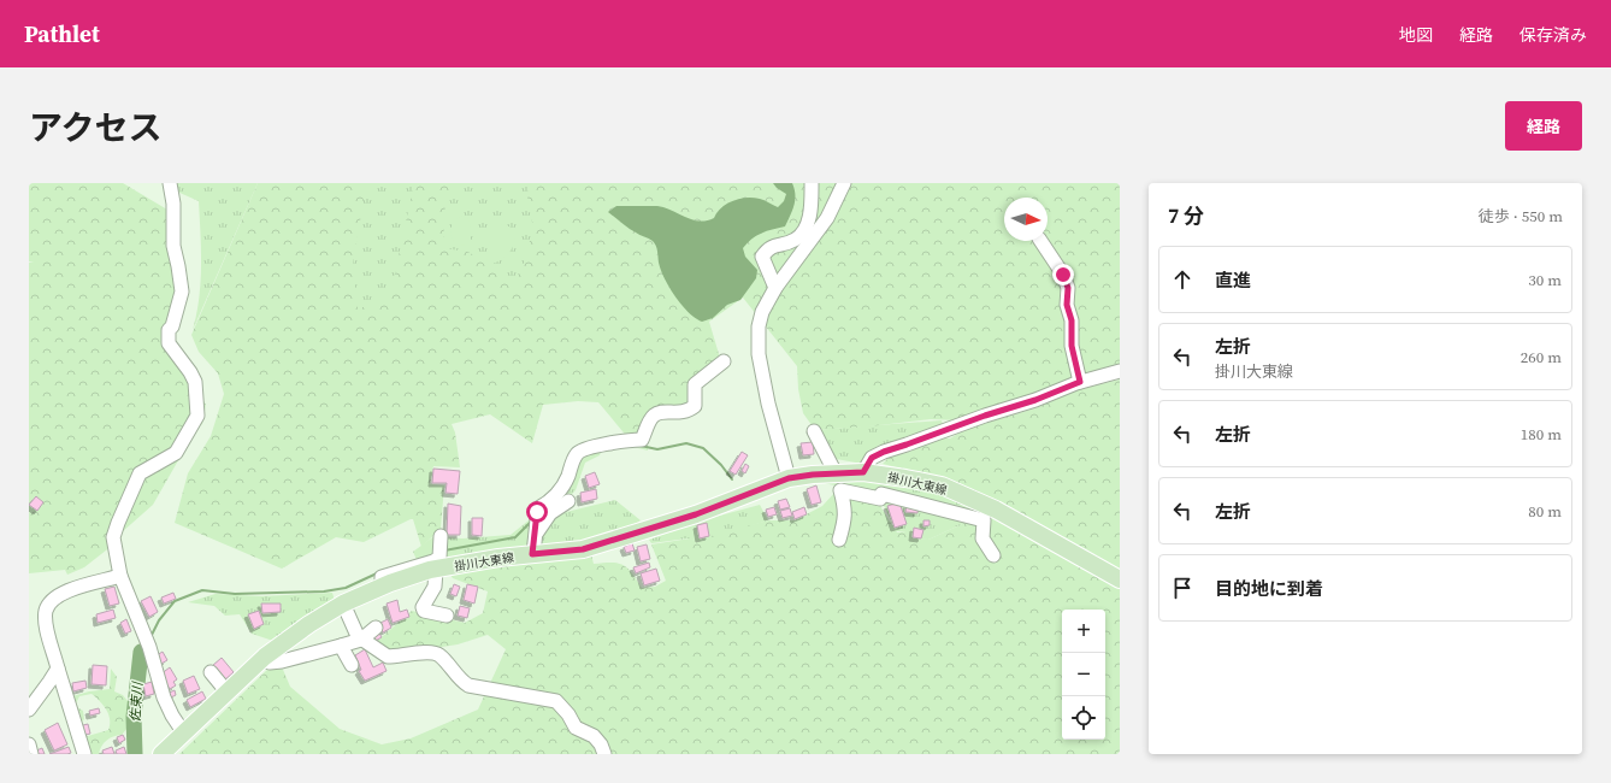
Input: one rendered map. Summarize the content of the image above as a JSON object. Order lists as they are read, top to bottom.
{
  "streets": {
    "main road": ["掛川大東線"]
  },
  "water": ["佐束川"],
  "north": "right",
  "page": {
    "header": "Pathlet",
    "nav": ["地図", "経路", "保存済み"],
    "title": "アクセス",
    "buttons": "経路",
    "heading": ["7 分", "徒歩 · 550 m"],
    "list": [
      ["直進", "30 m"],
      ["左折", "掛川大東線", "260 m"],
      ["左折", "180 m"],
      ["左折", "80 m"],
      "目的地に到着"
    ],
    "map_buttons": ["+", "−"]
  }
}
